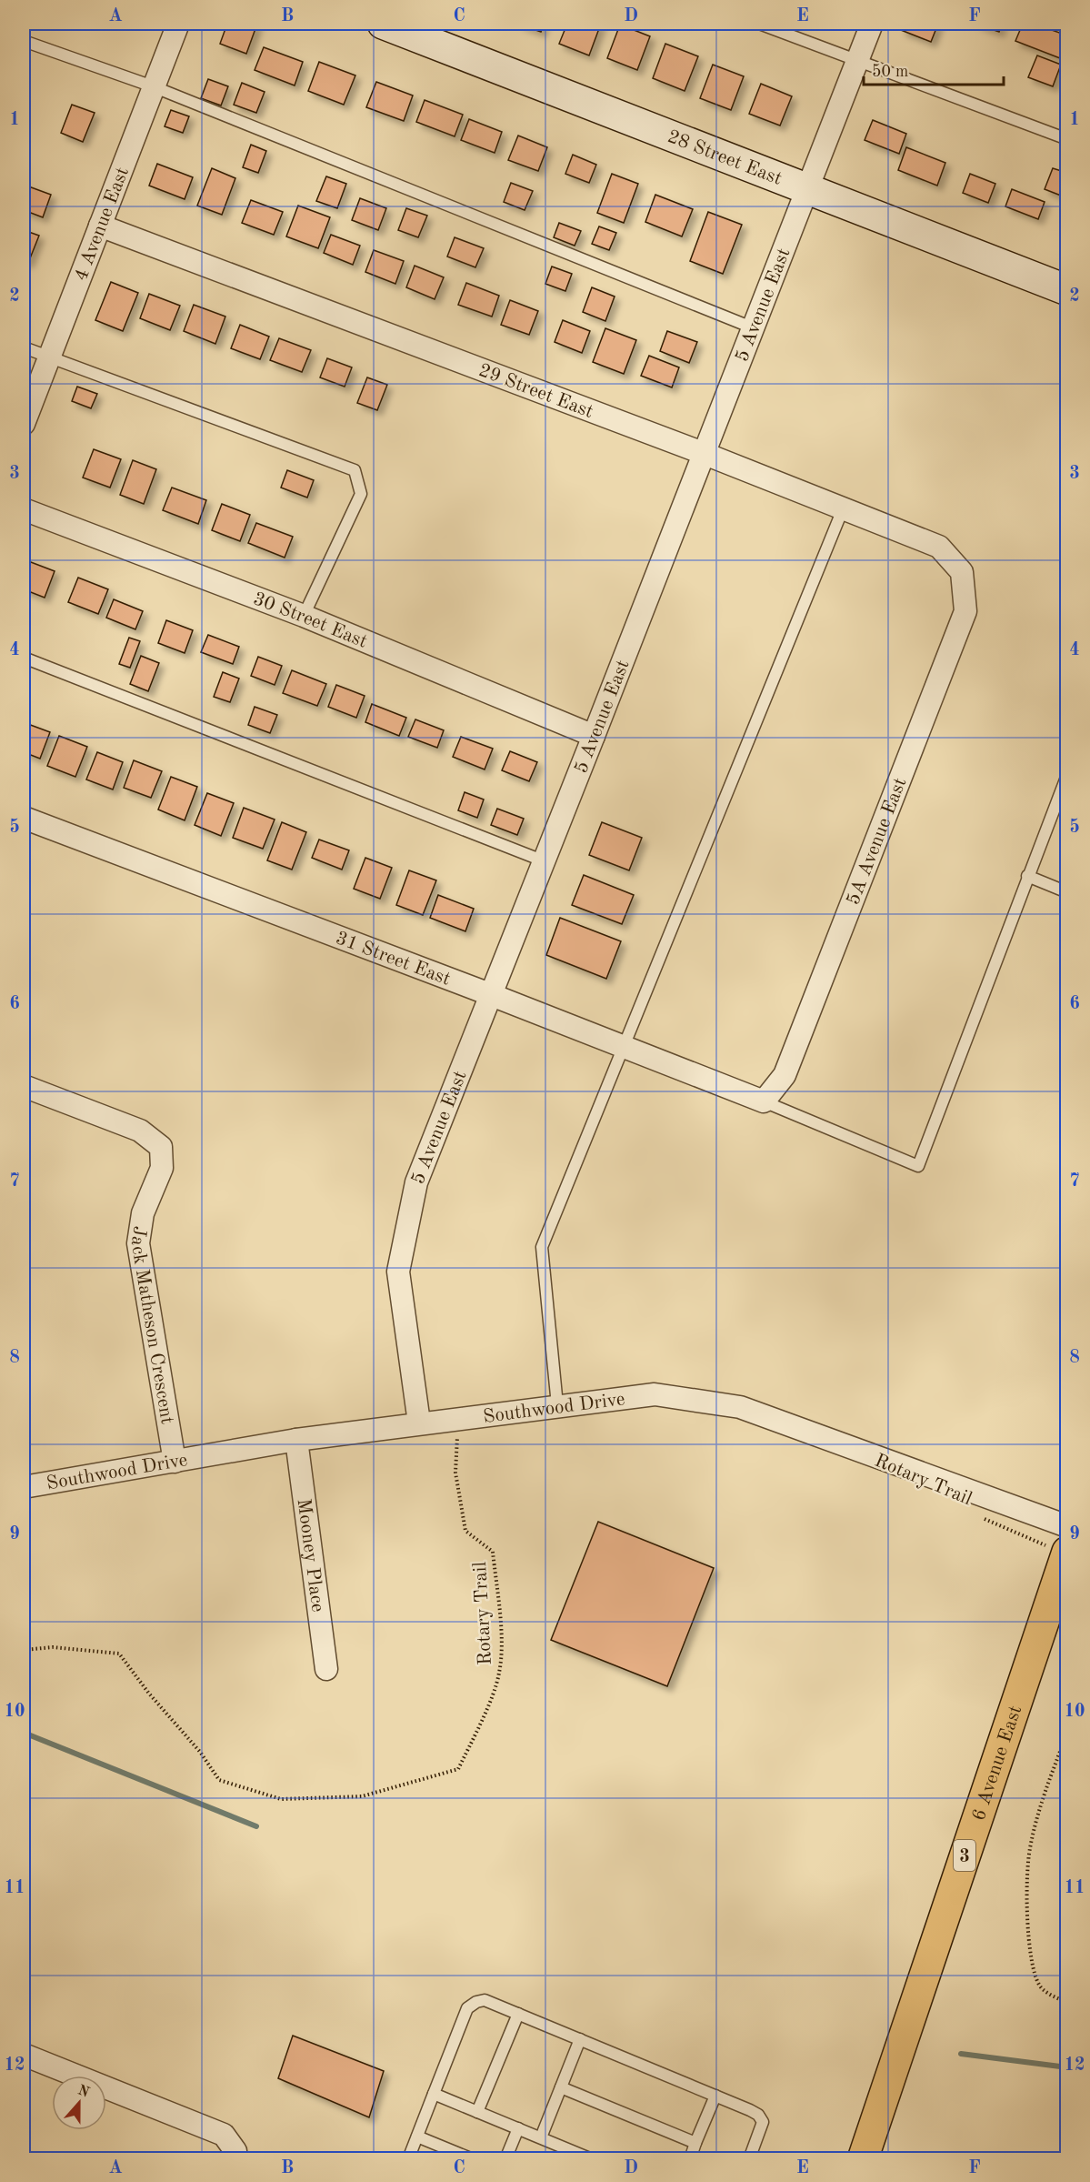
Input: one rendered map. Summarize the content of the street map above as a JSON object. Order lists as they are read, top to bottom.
{
  "streets": {
    "main road": ["6 Avenue East", "3"],
    "street": [
      "28 Street East",
      "4 Avenue East",
      "5 Avenue East",
      "29 Street East",
      "30 Street East",
      "5A Avenue East",
      "31 Street East",
      "Jack Matheson Crescent",
      "Southwood Drive",
      "Mooney Place"
    ],
    "path": ["Rotary Trail"]
  },
  "crossings": [
    ["28 Street East", "5 Avenue East"],
    ["4 Avenue East", "29 Street East"],
    ["5 Avenue East", "29 Street East"],
    ["5 Avenue East", "30 Street East"],
    ["5 Avenue East", "31 Street East"],
    ["5 Avenue East", "Southwood Drive"],
    ["29 Street East", "5A Avenue East"],
    ["5A Avenue East", "31 Street East"],
    ["Jack Matheson Crescent", "Southwood Drive"],
    ["Southwood Drive", "Mooney Place"],
    ["Rotary Trail", "6 Avenue East"]
  ],
  "scale_bar": "50 m",
  "north": "top",
  "grid": {
    "columns": [
      "A",
      "B",
      "C",
      "D",
      "E",
      "F"
    ],
    "rows": [
      "1",
      "2",
      "3",
      "4",
      "5",
      "6",
      "7",
      "8",
      "9",
      "10",
      "11",
      "12"
    ]
  }
}
